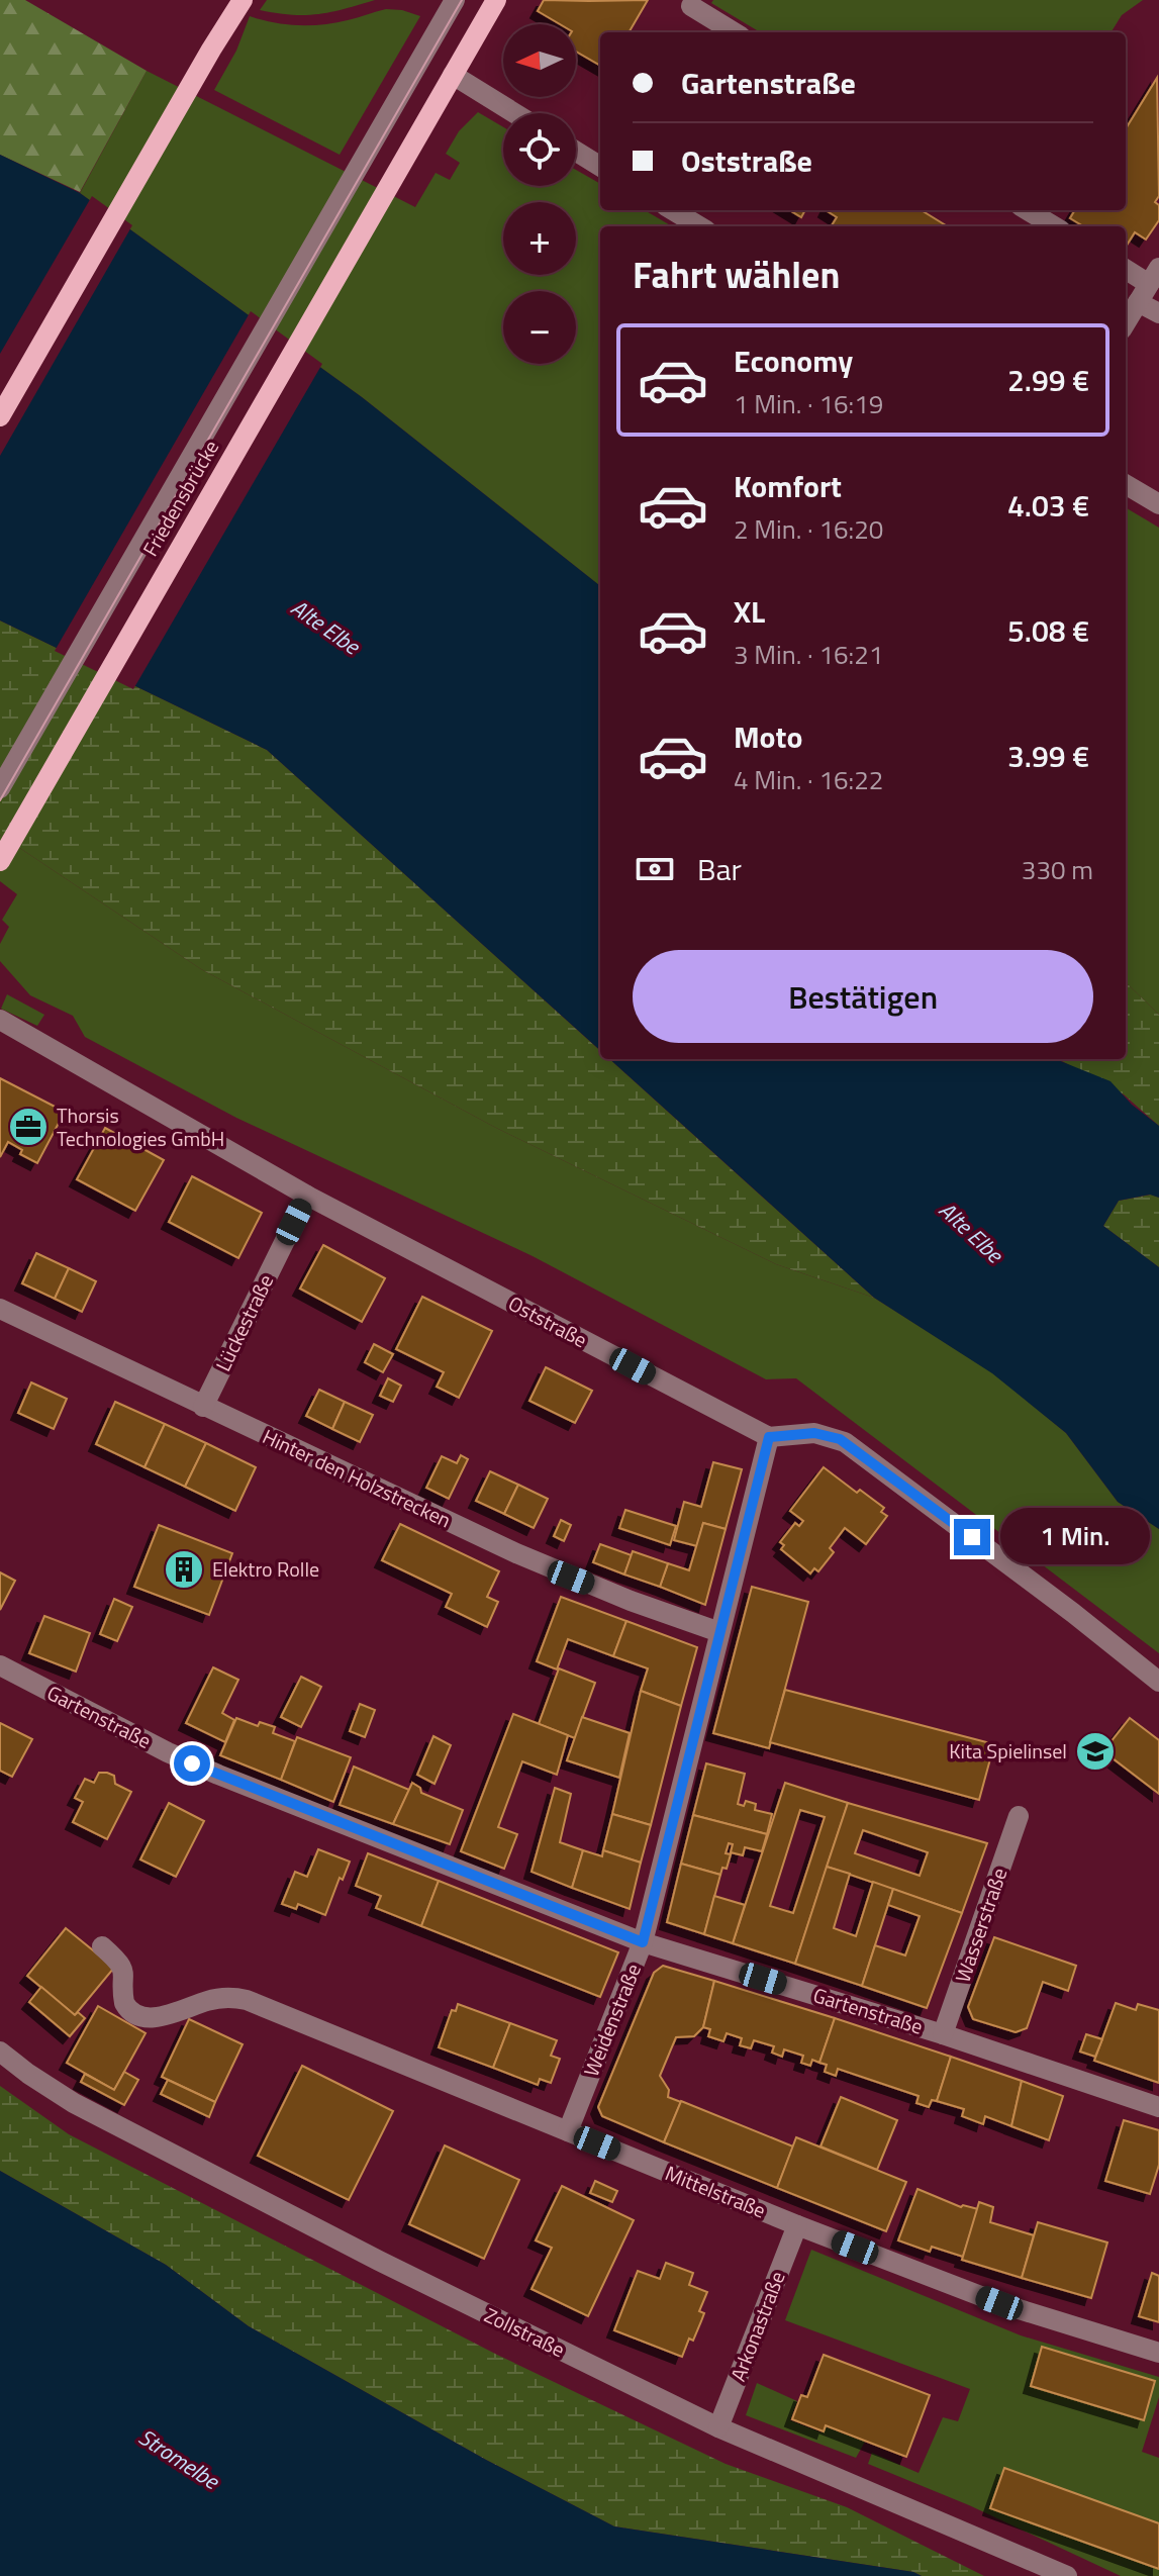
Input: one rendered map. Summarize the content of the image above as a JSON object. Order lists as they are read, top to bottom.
{
  "streets": {
    "main road": ["Friedensbrücke"],
    "street": [
      "Oststraße",
      "Lückestraße",
      "Hinter den Holzstrecken",
      "Gartenstraße",
      "Wasserstraße",
      "Weidenstraße",
      "Mittelstraße",
      "Arkonastraße",
      "Zollstraße"
    ]
  },
  "crossings": [
    ["Oststraße", "Lückestraße"],
    ["Oststraße", "Weidenstraße"],
    ["Lückestraße", "Hinter den Holzstrecken"],
    ["Hinter den Holzstrecken", "Weidenstraße"],
    ["Gartenstraße", "Wasserstraße"],
    ["Gartenstraße", "Weidenstraße"],
    ["Weidenstraße", "Mittelstraße"],
    ["Mittelstraße", "Arkonastraße"],
    ["Arkonastraße", "Zollstraße"]
  ],
  "water": ["Alte Elbe", "Stromelbe"],
  "places": {
    "office": ["Thorsis Technologies GmbH"],
    "building": ["Elektro Rolle"],
    "school or university": ["Kita Spielinsel"]
  },
  "north": "left",
  "page": {
    "map_buttons": ["+", "−"],
    "banner": ["Gartenstraße", "Oststraße"],
    "heading": "Fahrt wählen",
    "list": [
      {
        "name": "Economy",
        "note": "1 Min. · 16:19",
        "value": "2.99 €"
      },
      {
        "name": "Komfort",
        "note": "2 Min. · 16:20",
        "value": "4.03 €"
      },
      {
        "name": "XL",
        "note": "3 Min. · 16:21",
        "value": "5.08 €"
      },
      {
        "name": "Moto",
        "note": "4 Min. · 16:22",
        "value": "3.99 €"
      }
    ],
    "pay": ["Bar", "330 m"],
    "buttons": "Bestätigen",
    "bubble": "1 Min."
  }
}
